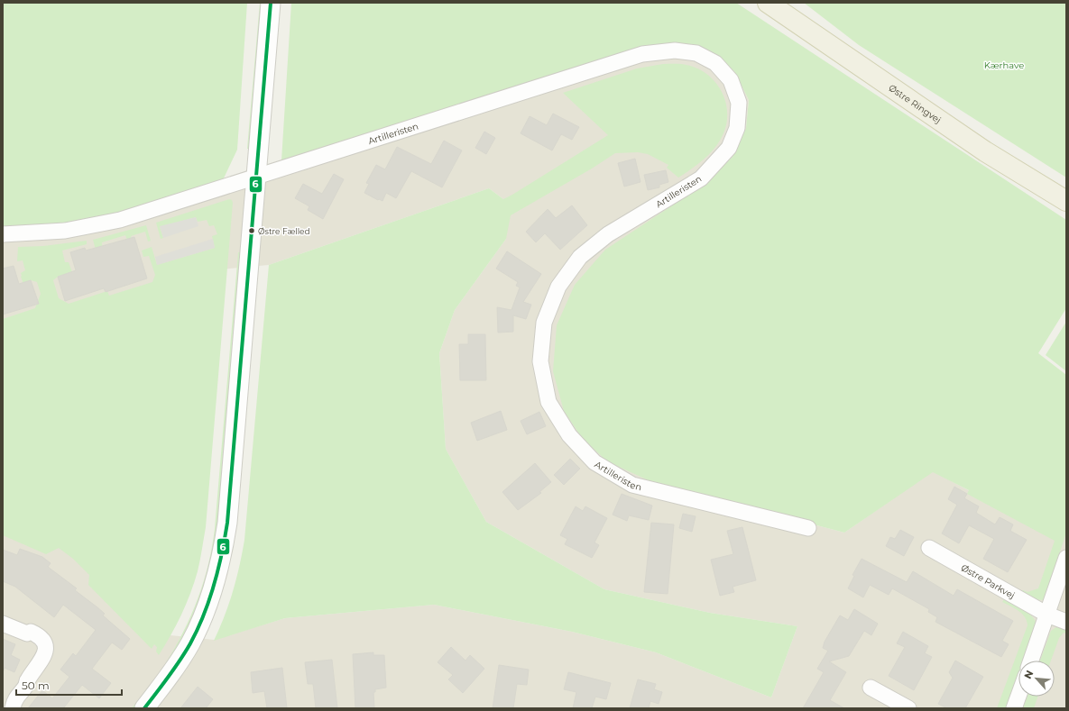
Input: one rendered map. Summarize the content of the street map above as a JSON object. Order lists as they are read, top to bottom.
{
  "streets": {
    "main road": ["Østre Ringvej"],
    "street": ["Artilleristen", "Østre Parkvej"]
  },
  "parks": ["Kærhave"],
  "places": ["Østre Fælled"],
  "lines": ["transit line 6"],
  "scale_bar": "50 m",
  "north": "top left"
}
